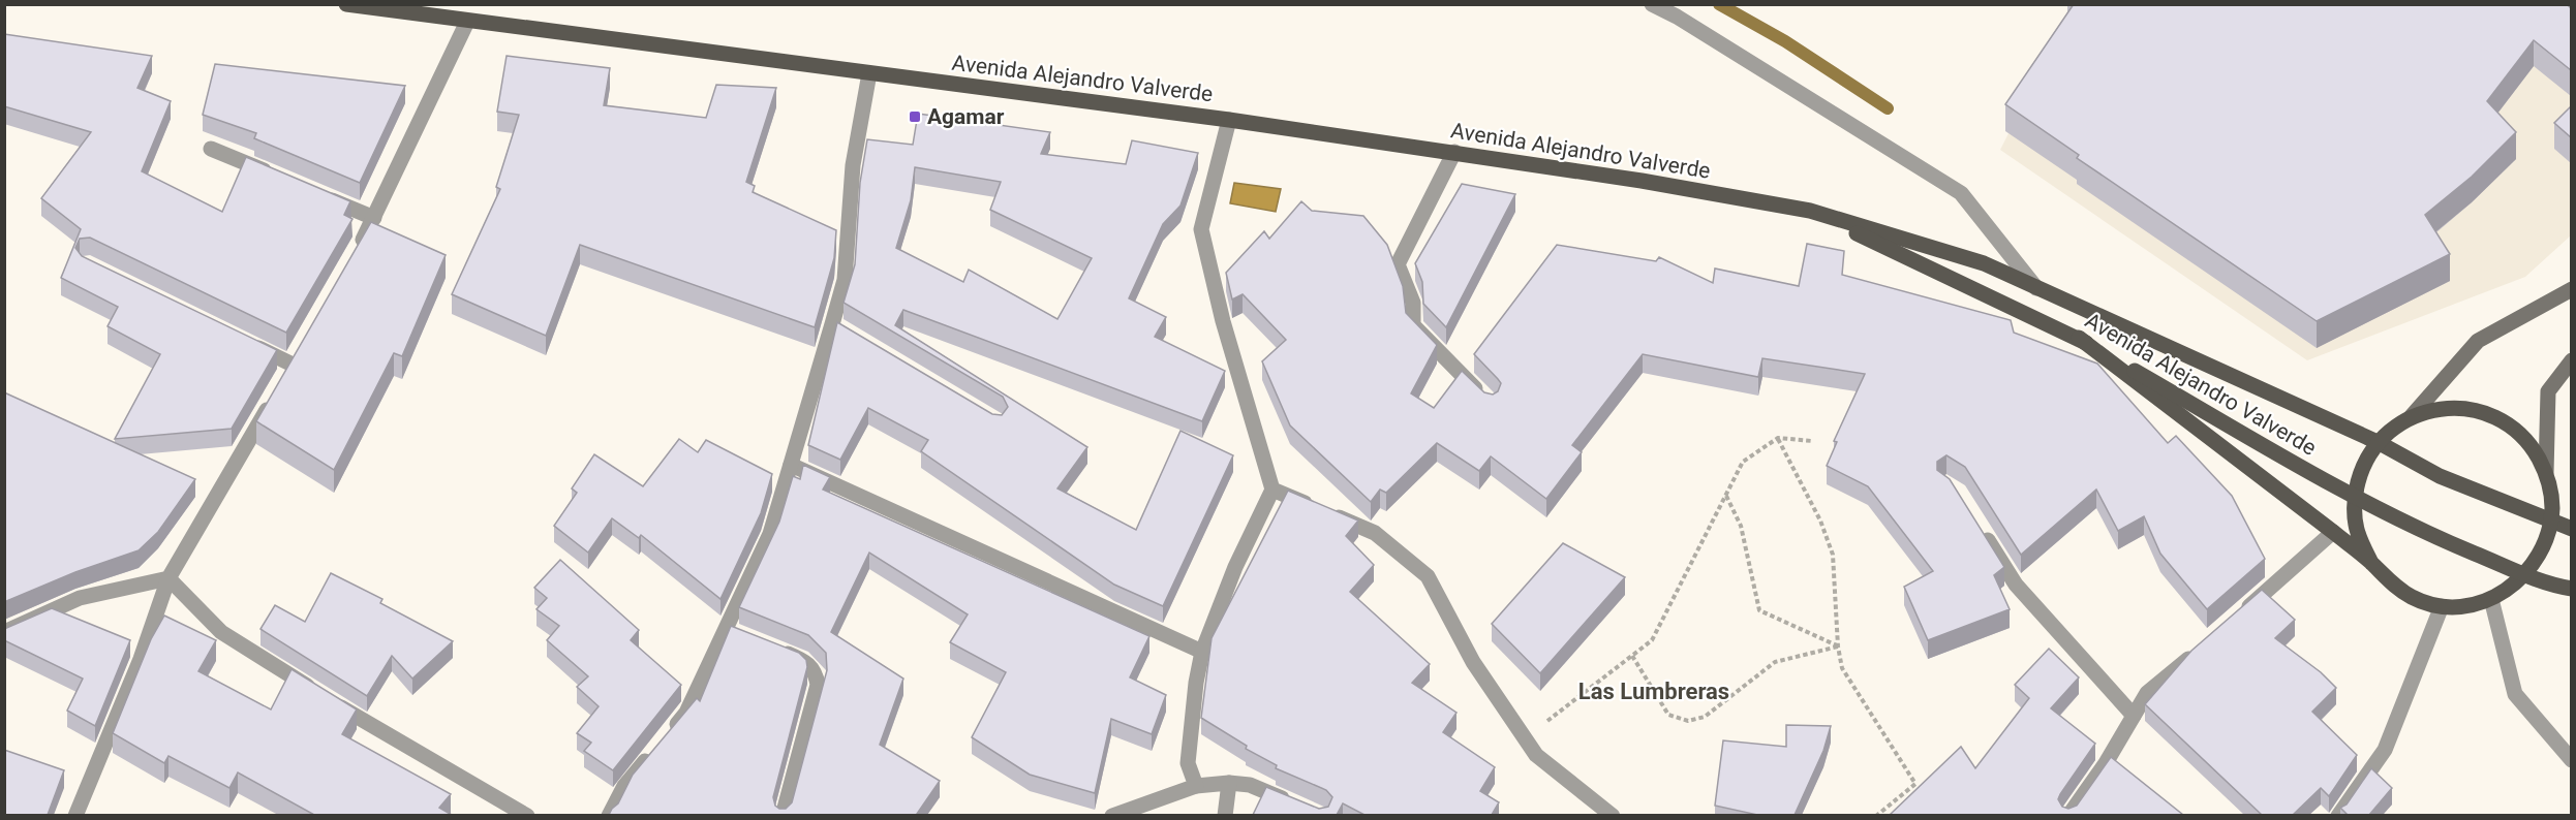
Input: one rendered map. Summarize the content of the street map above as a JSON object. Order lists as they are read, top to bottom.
{
  "streets": {
    "main road": ["Avenida Alejandro Valverde"]
  },
  "districts": ["Las Lumbreras"],
  "places": {
    "transit": ["Agamar"]
  }
}
